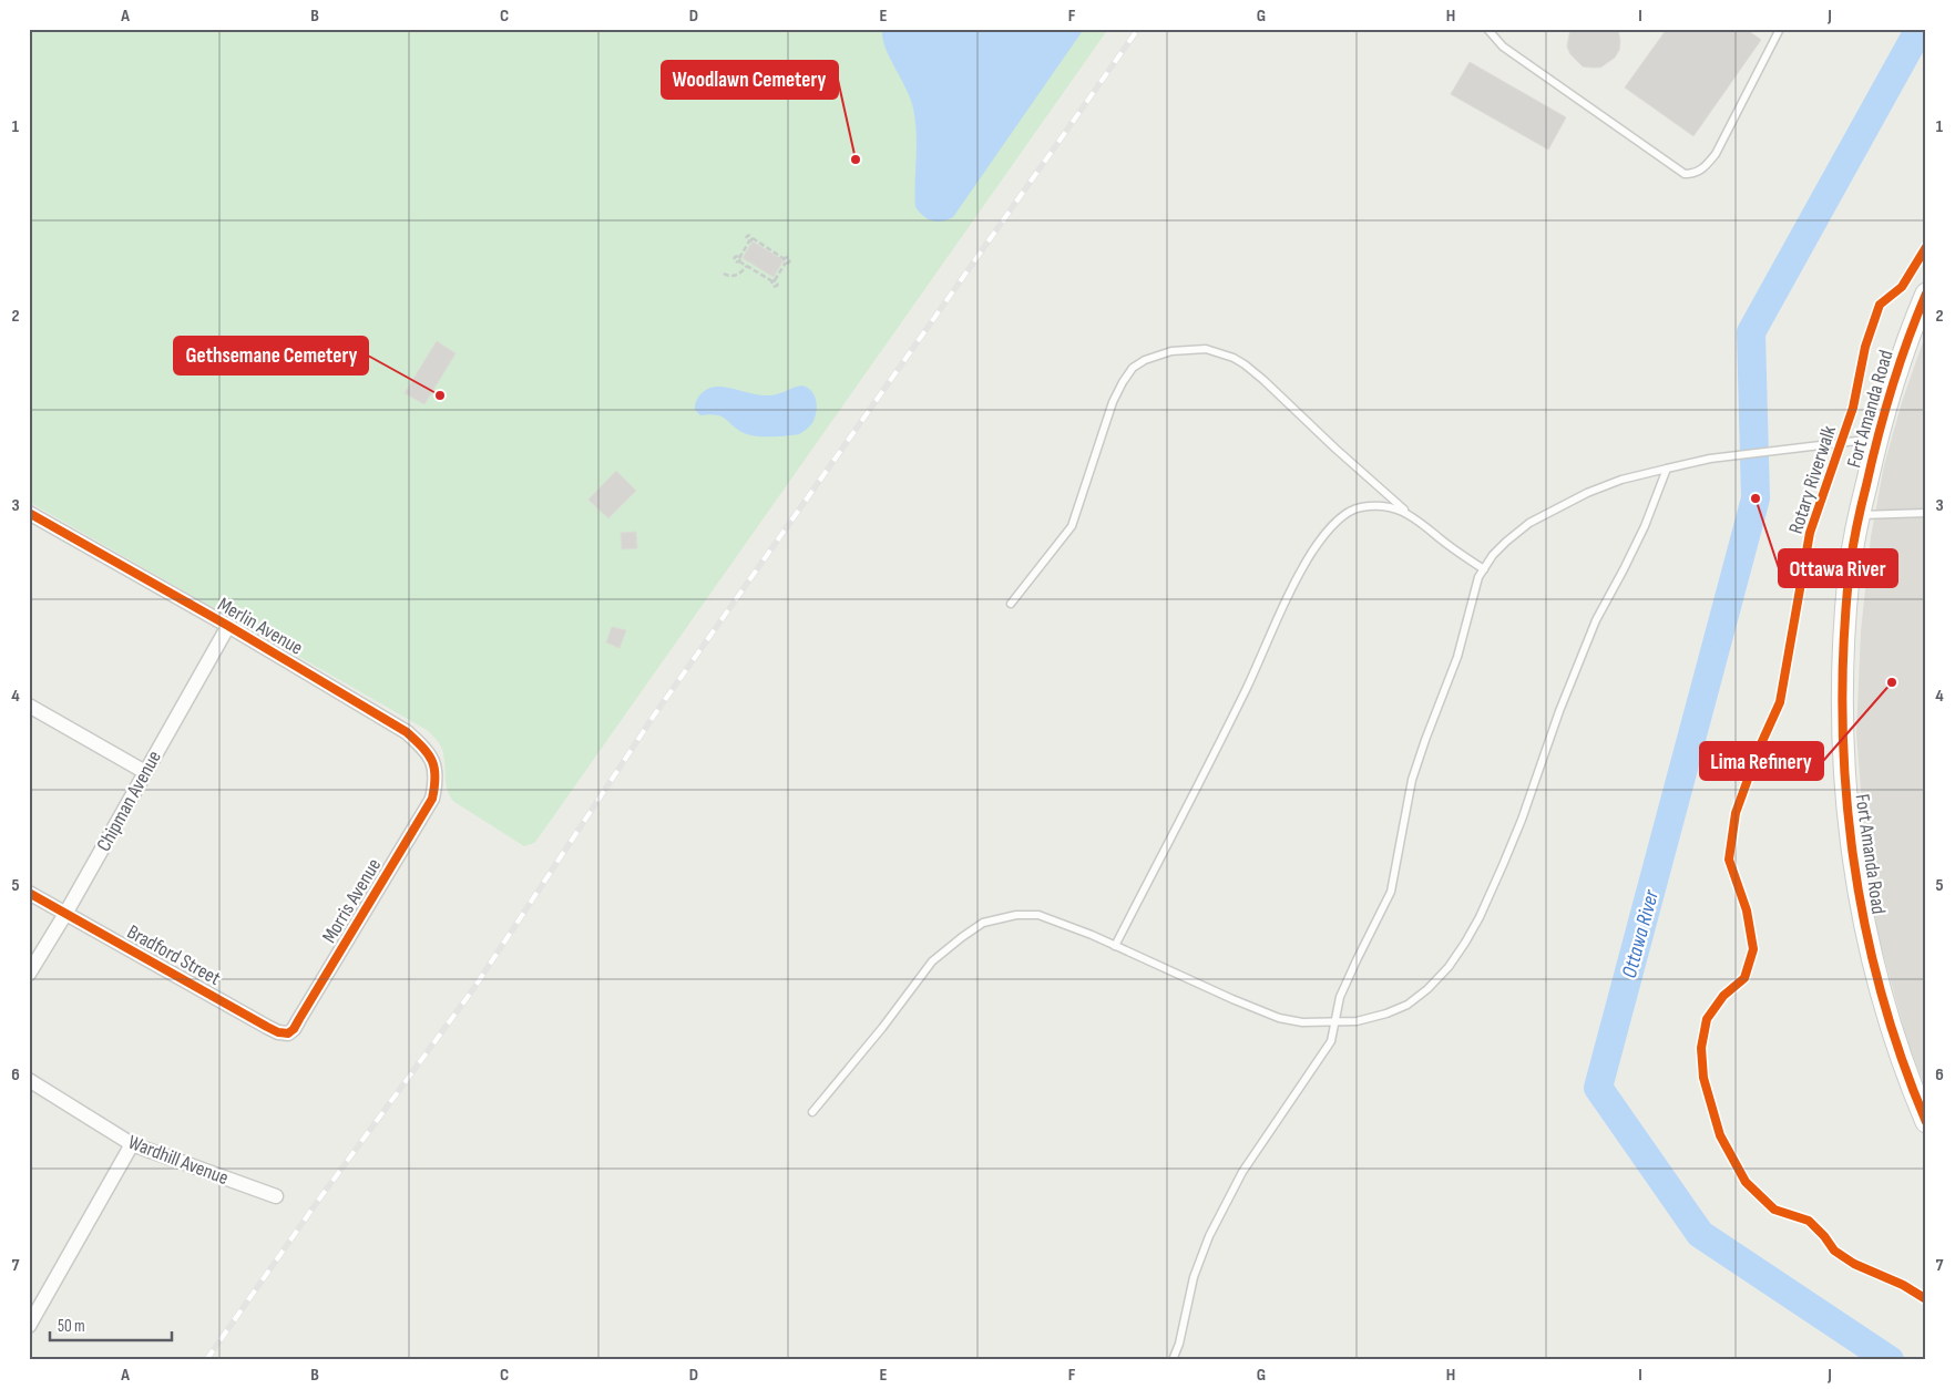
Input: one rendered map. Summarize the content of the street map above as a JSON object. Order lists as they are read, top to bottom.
{
  "streets": {
    "street": [
      "Fort Amanda Road",
      "Merlin Avenue",
      "Chipman Avenue",
      "Morris Avenue",
      "Bradford Street",
      "Wardhill Avenue"
    ],
    "cycle path": ["Rotary Riverwalk"]
  },
  "crossings": [
    ["Merlin Avenue", "Chipman Avenue"],
    ["Merlin Avenue", "Morris Avenue"],
    ["Chipman Avenue", "Bradford Street"],
    ["Morris Avenue", "Bradford Street"]
  ],
  "water": ["Ottawa River"],
  "places": [
    "Woodlawn Cemetery",
    "Gethsemane Cemetery",
    "Ottawa River",
    "Lima Refinery"
  ],
  "scale_bar": "50 m",
  "grid": {
    "columns": [
      "A",
      "B",
      "C",
      "D",
      "E",
      "F",
      "G",
      "H",
      "I",
      "J"
    ],
    "rows": [
      "1",
      "2",
      "3",
      "4",
      "5",
      "6",
      "7"
    ]
  }
}
